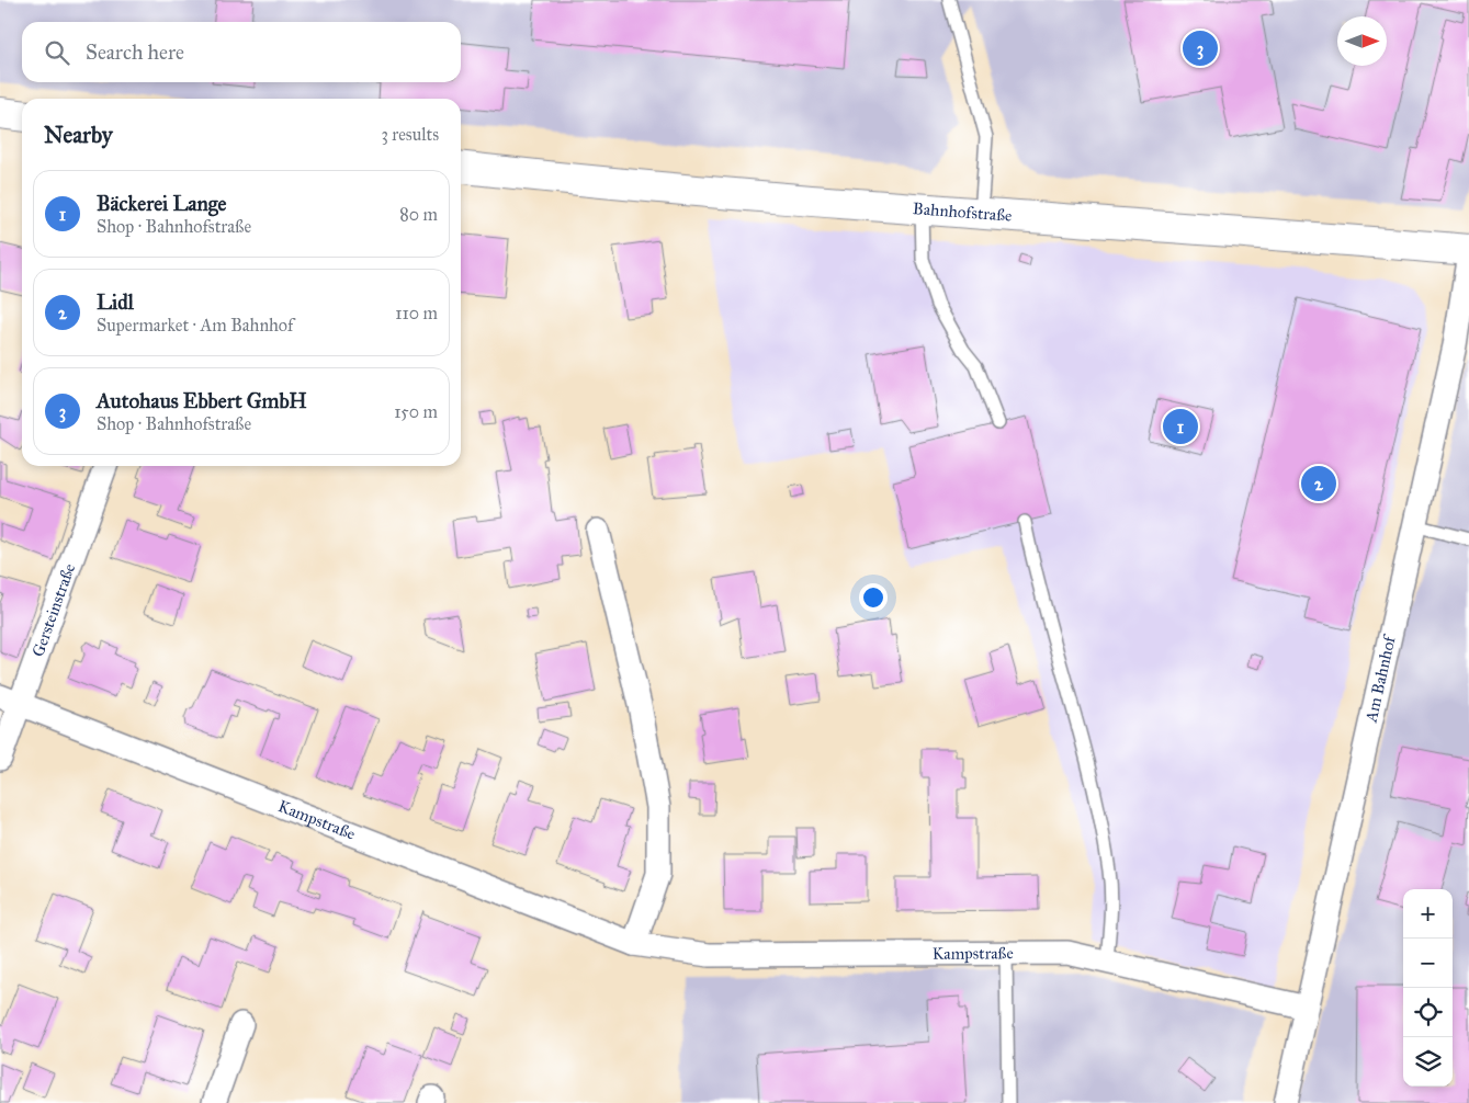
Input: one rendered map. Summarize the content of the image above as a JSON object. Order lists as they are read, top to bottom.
{
  "streets": {
    "main road": ["Bahnhofstraße"],
    "street": ["Gersteinstraße", "Am Bahnhof", "Kampstraße"]
  },
  "crossings": [
    ["Bahnhofstraße", "Am Bahnhof"],
    ["Gersteinstraße", "Kampstraße"],
    ["Am Bahnhof", "Kampstraße"]
  ],
  "north": "right",
  "page": {
    "search": "Search here",
    "pins": ["3", "1", "2"],
    "heading": ["Nearby", "3 results"],
    "list": [
      {
        "mark": "1",
        "name": "Bäckerei Lange",
        "note": "Shop · Bahnhofstraße",
        "value": "80 m"
      },
      {
        "mark": "2",
        "name": "Lidl",
        "note": "Supermarket · Am Bahnhof",
        "value": "110 m"
      },
      {
        "mark": "3",
        "name": "Autohaus Ebbert GmbH",
        "note": "Shop · Bahnhofstraße",
        "value": "150 m"
      }
    ],
    "map_buttons": ["+", "−"]
  }
}
